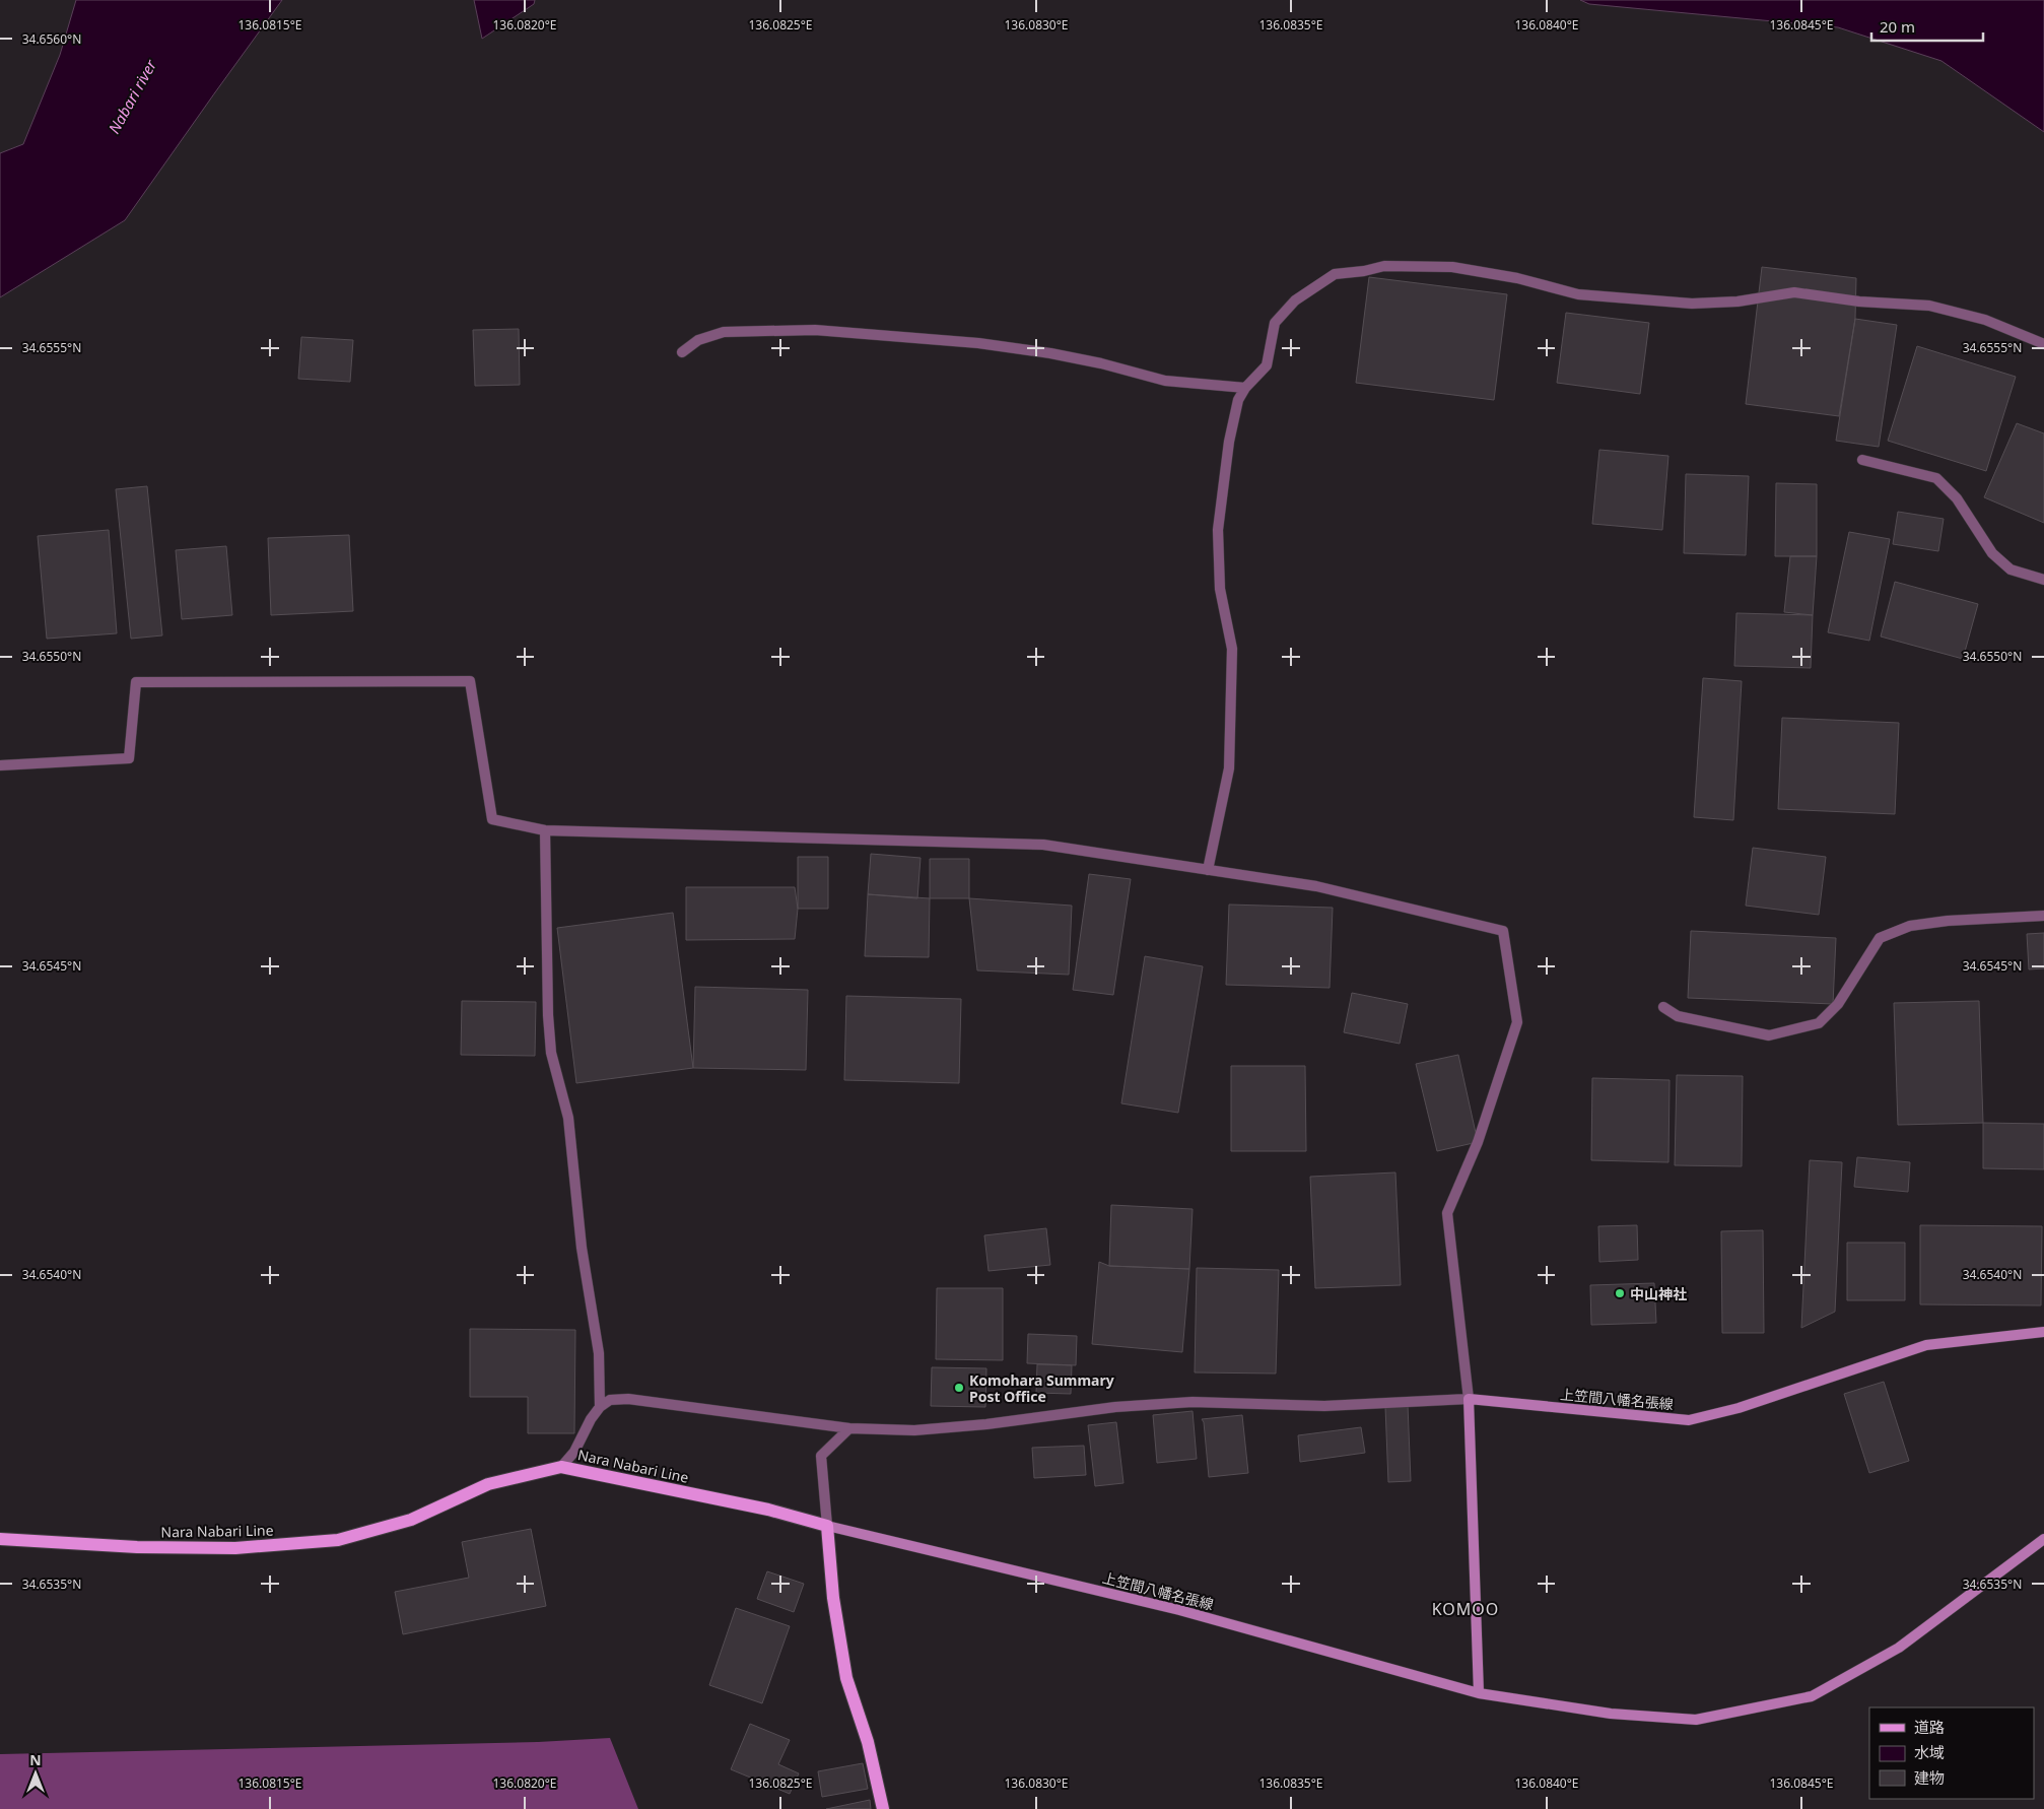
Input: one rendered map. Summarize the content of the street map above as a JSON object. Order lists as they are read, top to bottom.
{
  "streets": {
    "main road": ["上笠間八幡名張線", "Nara Nabari Line"]
  },
  "crossings": [
    ["上笠間八幡名張線", "Nara Nabari Line"]
  ],
  "districts": ["KOMOO"],
  "water": ["Nabari river"],
  "places": ["中山神社", "Komohara Summary Post Office"],
  "legend": ["道路", "水域", "建物"],
  "scale_bar": "20 m",
  "north": "top",
  "coordinates": [
    "136.0815°E",
    "136.0820°E",
    "136.0825°E",
    "136.0830°E",
    "136.0835°E",
    "136.0840°E",
    "136.0845°E",
    "34.6560°N",
    "34.6555°N",
    "34.6550°N",
    "34.6545°N",
    "34.6540°N",
    "34.6535°N"
  ]
}
